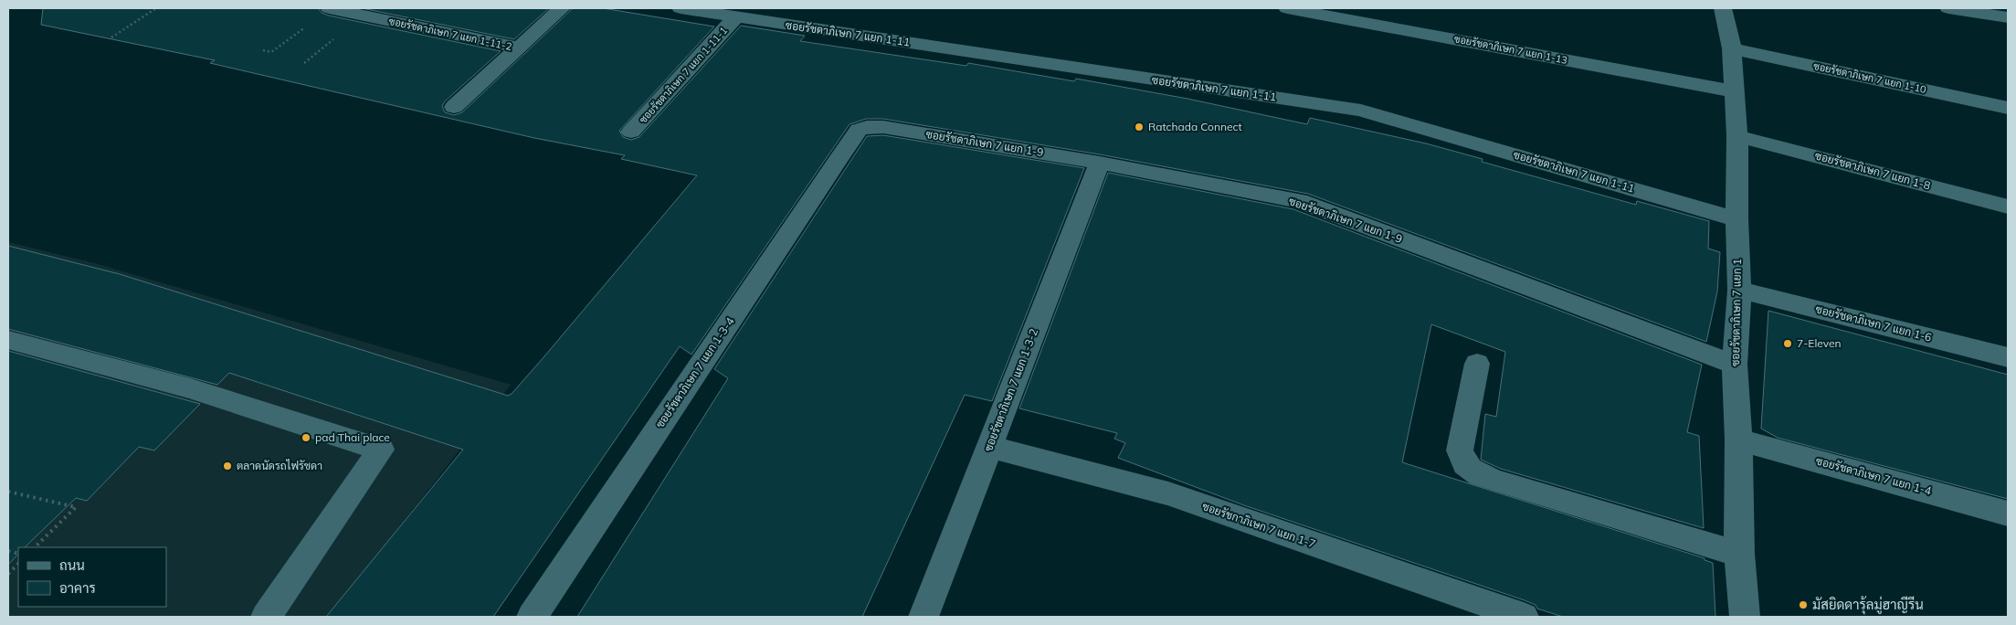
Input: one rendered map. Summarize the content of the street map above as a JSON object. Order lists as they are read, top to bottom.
{
  "streets": {
    "street": [
      "ซอยรัชดาภิเษก 7 แยก 1-11-2",
      "ซอยรัชดาภิเษก 7 แยก 1-11",
      "ซอยรัชดาภิเษก 7 แยก 1-13",
      "ซอยรัชดาภิเษก 7 แยก 1-11-1",
      "ซอยรัชดาภิเษก 7 แยก 1-10",
      "ซอยรัชดาภิเษก 7 แยก 1-9",
      "ซอยรัชดาภิเษก 7 แยก 1-8",
      "ซอยรัชดาภิเษก 7 แยก 1",
      "ซอยรัชดาภิเษก 7 แยก 1-6",
      "ซอยรัชดาภิเษก 7 แยก 1-3-4",
      "ซอยรัชดาภิเษก 7 แยก 1-3-2",
      "ซอยรัชดาภิเษก 7 แยก 1-4",
      "ซอยรัชกาภิเษก 7 แยก 1-7"
    ]
  },
  "crossings": [
    ["ซอยรัชดาภิเษก 7 แยก 1-11", "ซอยรัชดาภิเษก 7 แยก 1-11-1"],
    ["ซอยรัชดาภิเษก 7 แยก 1-11", "ซอยรัชดาภิเษก 7 แยก 1"],
    ["ซอยรัชดาภิเษก 7 แยก 1-13", "ซอยรัชดาภิเษก 7 แยก 1"],
    ["ซอยรัชดาภิเษก 7 แยก 1-10", "ซอยรัชดาภิเษก 7 แยก 1"],
    ["ซอยรัชดาภิเษก 7 แยก 1-9", "ซอยรัชดาภิเษก 7 แยก 1"],
    ["ซอยรัชดาภิเษก 7 แยก 1-9", "ซอยรัชดาภิเษก 7 แยก 1-3-4"],
    ["ซอยรัชดาภิเษก 7 แยก 1-9", "ซอยรัชดาภิเษก 7 แยก 1-3-2"],
    ["ซอยรัชดาภิเษก 7 แยก 1-8", "ซอยรัชดาภิเษก 7 แยก 1"],
    ["ซอยรัชดาภิเษก 7 แยก 1", "ซอยรัชดาภิเษก 7 แยก 1-6"],
    ["ซอยรัชดาภิเษก 7 แยก 1", "ซอยรัชดาภิเษก 7 แยก 1-4"],
    ["ซอยรัชดาภิเษก 7 แยก 1-3-2", "ซอยรัชกาภิเษก 7 แยก 1-7"]
  ],
  "places": [
    "Ratchada Connect",
    "7-Eleven",
    "pad Thai place",
    "ตลาดนัดรถไฟรัชดา",
    "มัสยิดดารุ้ลมู่ฮาญีรีน"
  ],
  "legend": ["ถนน", "อาคาร"]
}
